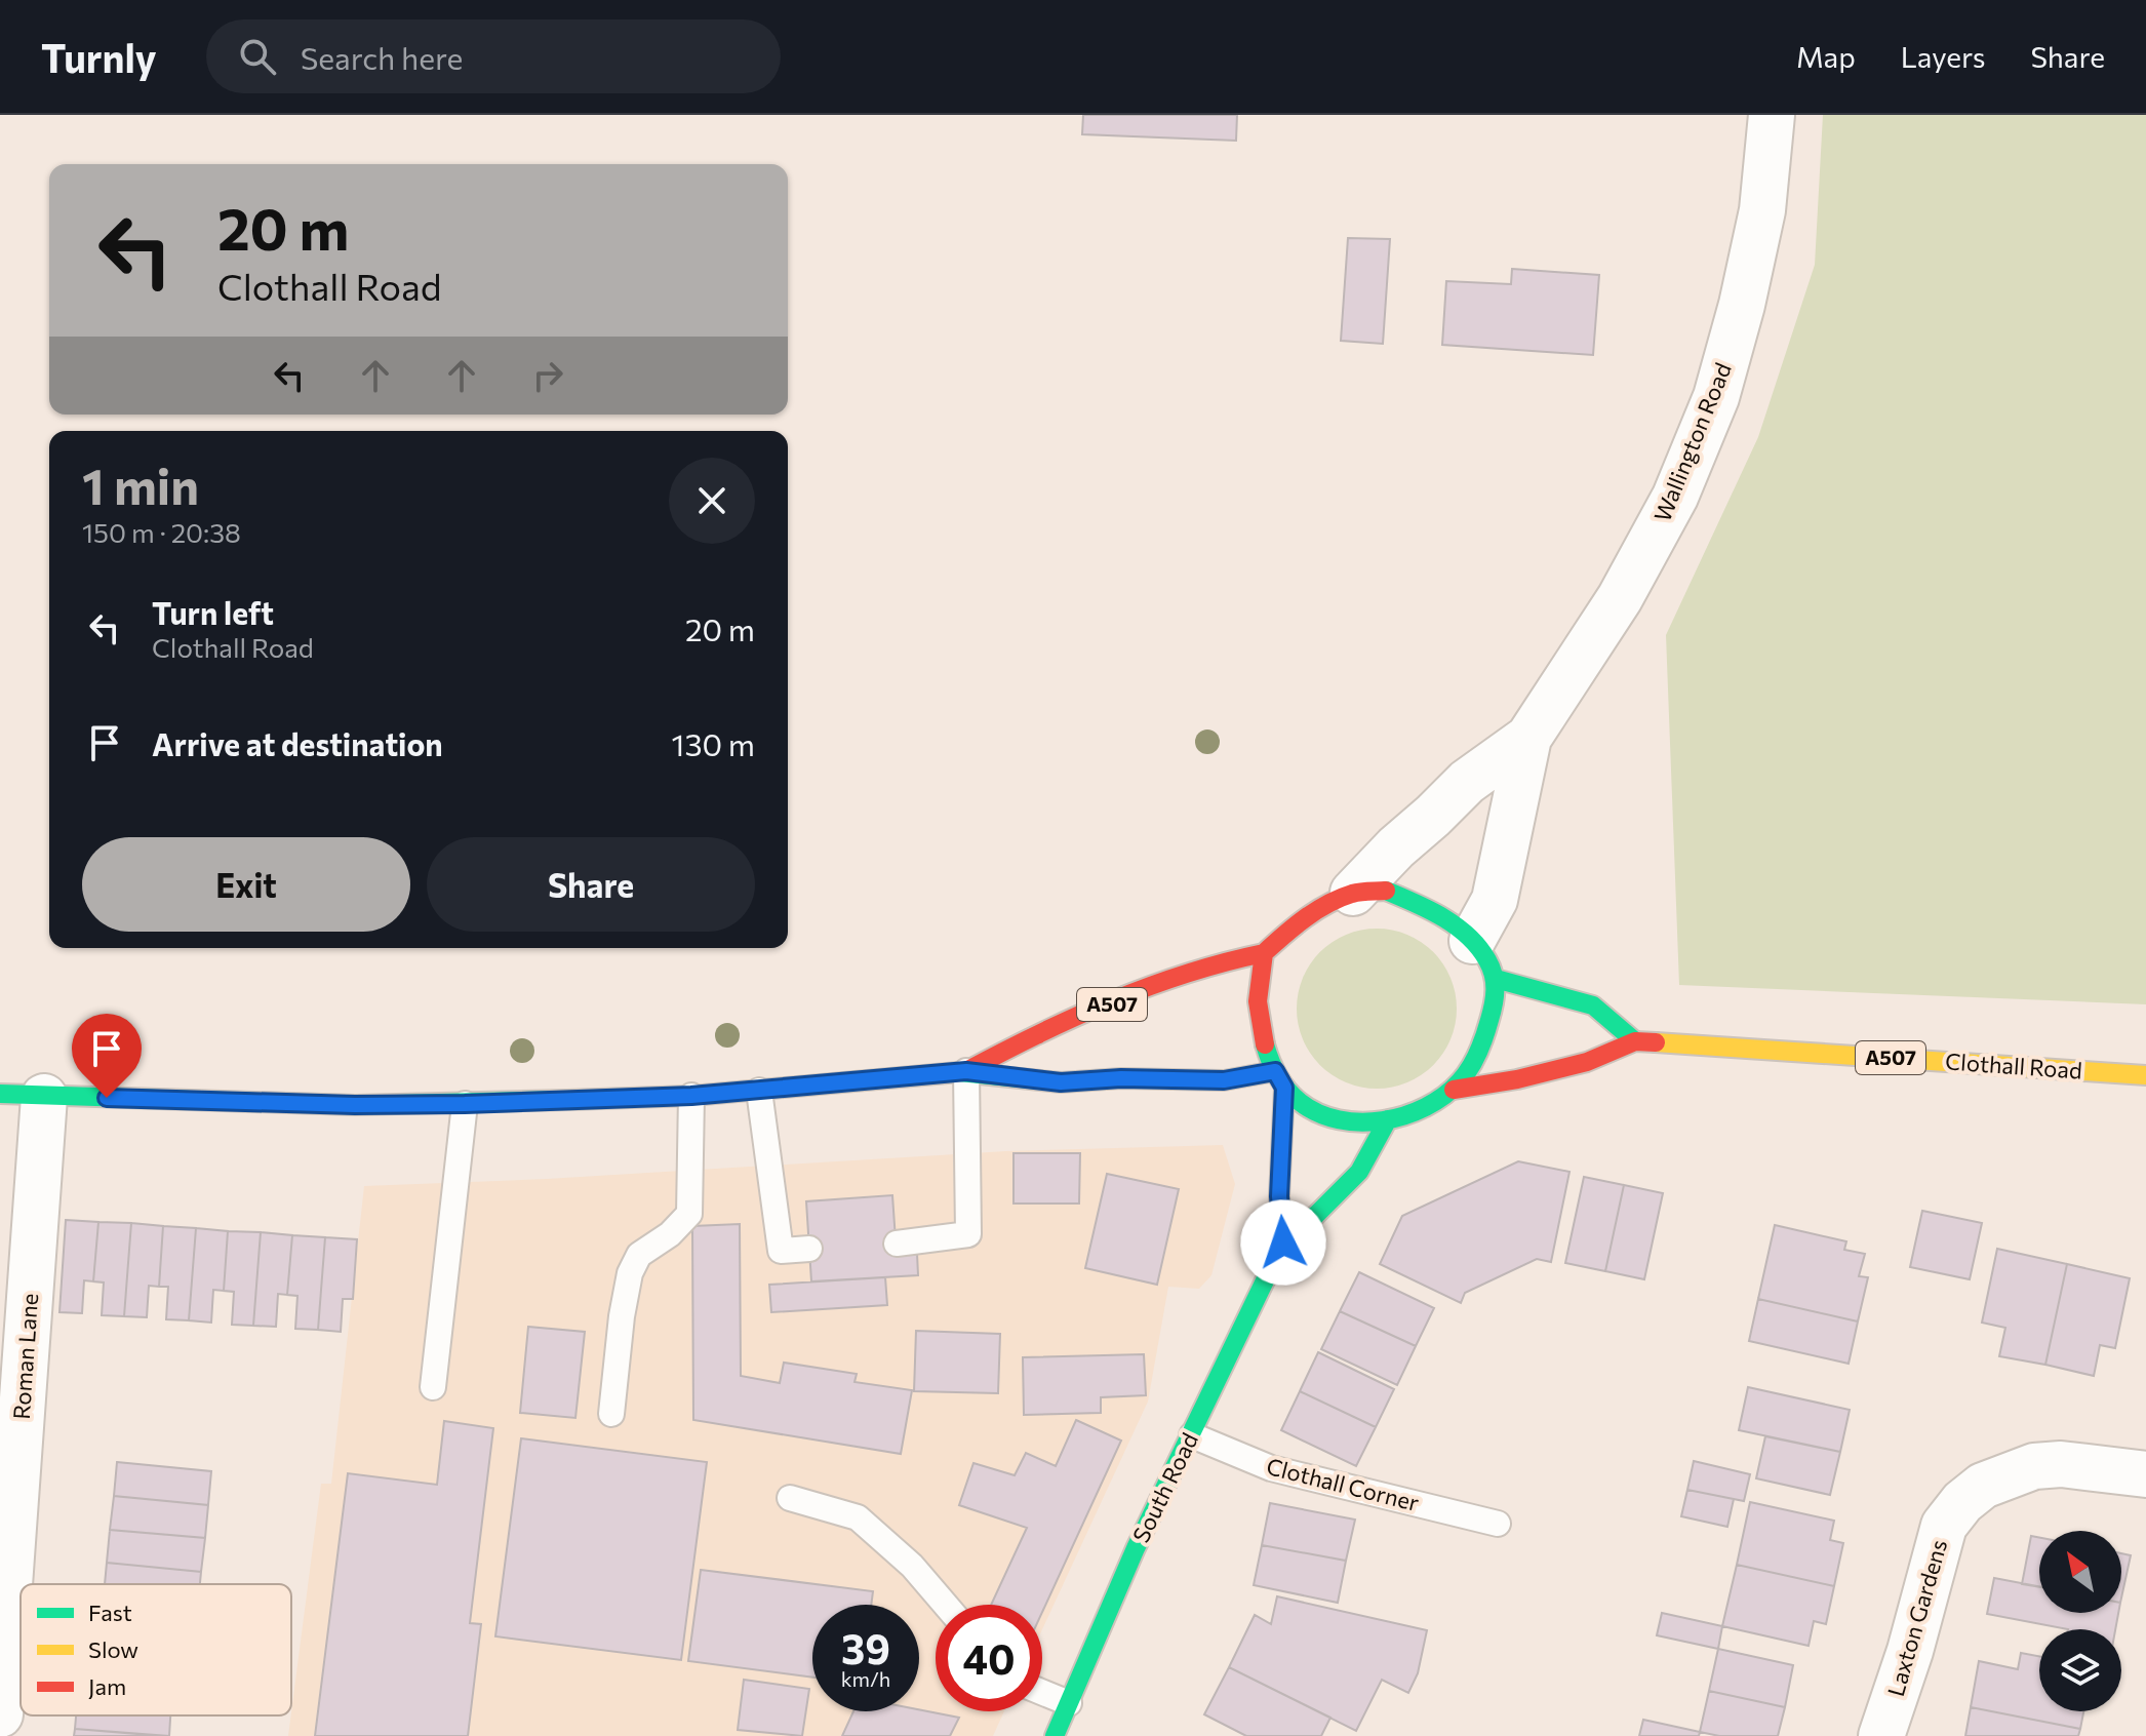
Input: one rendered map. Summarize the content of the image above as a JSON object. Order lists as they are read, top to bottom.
{
  "streets": {
    "main road": ["A507", "Clothall Road", "South Road"],
    "street": ["Wallington Road", "Roman Lane", "Laxton Gardens"],
    "lane": ["Clothall Corner"]
  },
  "crossings": [
    ["Wallington Road", "A507"],
    ["Wallington Road", "Clothall Road"],
    ["Wallington Road", "South Road"],
    ["A507", "Clothall Road"],
    ["A507", "Roman Lane"],
    ["A507", "South Road"],
    ["Clothall Road", "South Road"],
    ["Clothall Corner", "South Road"]
  ],
  "legend": ["Fast", "Slow", "Jam"],
  "north": "top left",
  "page": {
    "header": "Turnly",
    "search": "Search here",
    "nav": ["Map", "Layers", "Share"],
    "turn": ["20 m", "Clothall Road"],
    "heading": ["1 min", "150 m · 20:38"],
    "list": [
      {
        "name": "Turn left",
        "note": "Clothall Road",
        "value": "20 m"
      },
      {
        "name": "Arrive at destination",
        "value": "130 m"
      }
    ],
    "buttons": ["Exit", "Share"],
    "speed": "39 km/h",
    "limit": "40"
  }
}
